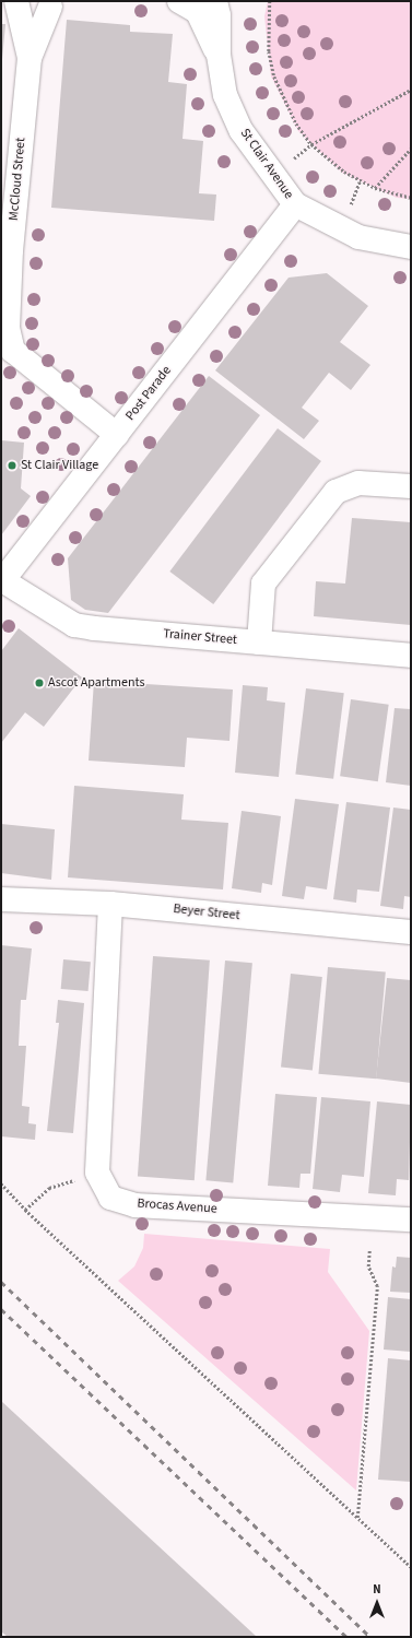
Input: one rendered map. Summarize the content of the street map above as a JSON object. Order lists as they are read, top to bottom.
{
  "streets": {
    "street": [
      "St Clair Avenue",
      "McCloud Street",
      "Post Parade",
      "Trainer Street",
      "Beyer Street",
      "Brocas Avenue"
    ]
  },
  "crossings": [
    ["St Clair Avenue", "Post Parade"],
    ["McCloud Street", "Post Parade"],
    ["Post Parade", "Trainer Street"]
  ],
  "places": ["St Clair Village", "Ascot Apartments"],
  "north": "top"
}
